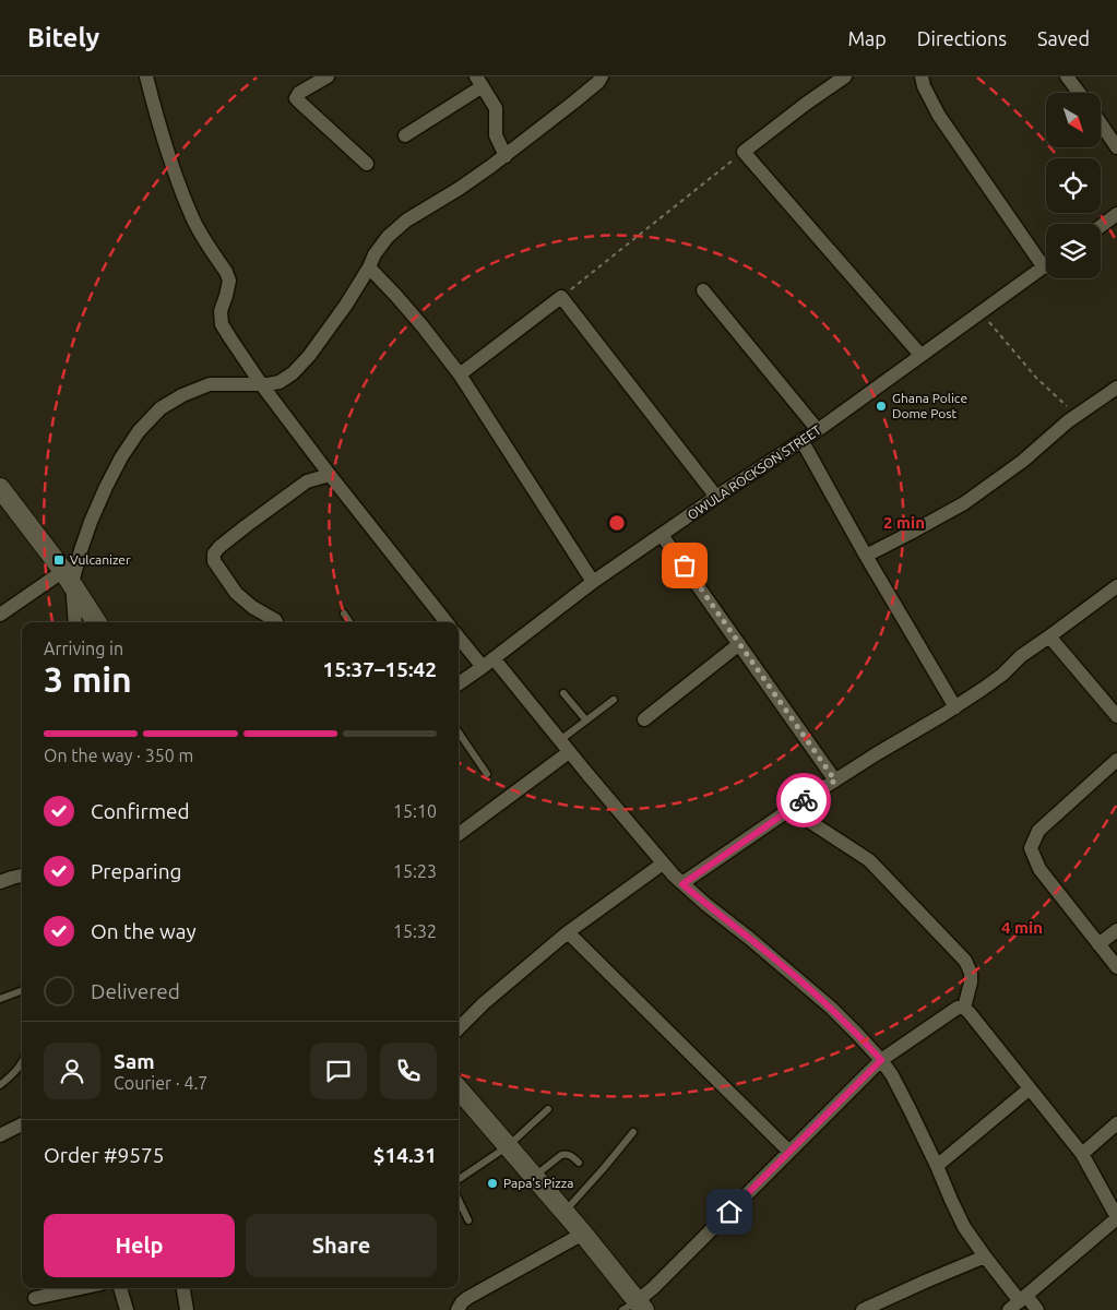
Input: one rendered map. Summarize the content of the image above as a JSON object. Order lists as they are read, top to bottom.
{
  "streets": {
    "street": ["OWULA ROCKSON STREET"]
  },
  "places": {
    "other": ["Ghana Police Dome Post", "Papa's Pizza"],
    "transit": ["Vulcanizer"]
  },
  "north": "bottom right",
  "page": {
    "header": "Bitely",
    "nav": ["Map", "Directions", "Saved"],
    "heading": ["3 min", "Arriving in", "15:37–15:42"],
    "panel": [
      "Sam",
      "Courier · 4.7",
      "Order #9575",
      "$14.31"
    ],
    "bar": "On the way · 350 m",
    "list": [
      ["Confirmed", "15:10"],
      ["Preparing", "15:23"],
      ["On the way", "15:32"],
      "Delivered"
    ],
    "buttons": ["Help", "Share"]
  },
  "rings": ["2 min", "4 min"]
}
